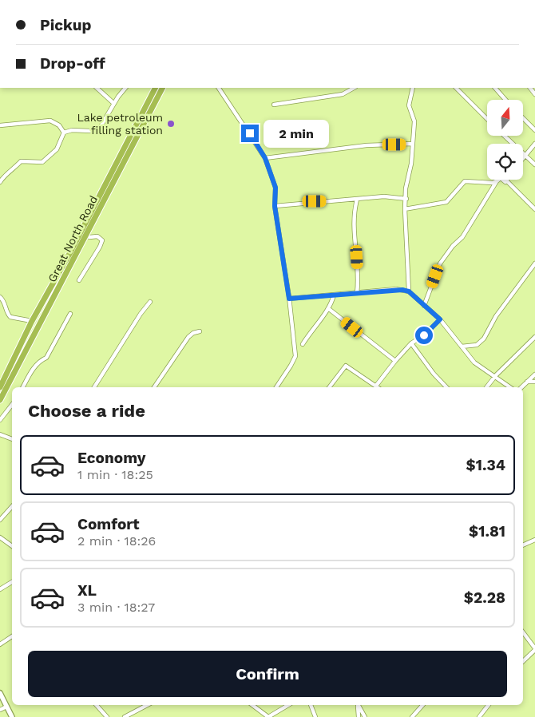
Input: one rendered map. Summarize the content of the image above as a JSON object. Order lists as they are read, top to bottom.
{
  "streets": {
    "highway": ["Great North Road"]
  },
  "places": ["Lake petroleum filling station"],
  "north": "top",
  "page": {
    "banner": ["Pickup", "Drop-off"],
    "bubble": "2 min",
    "heading": "Choose a ride",
    "list": [
      {
        "name": "Economy",
        "note": "1 min · 18:25",
        "value": "$1.34"
      },
      {
        "name": "Comfort",
        "note": "2 min · 18:26",
        "value": "$1.81"
      },
      {
        "name": "XL",
        "note": "3 min · 18:27",
        "value": "$2.28"
      }
    ],
    "buttons": "Confirm"
  }
}
